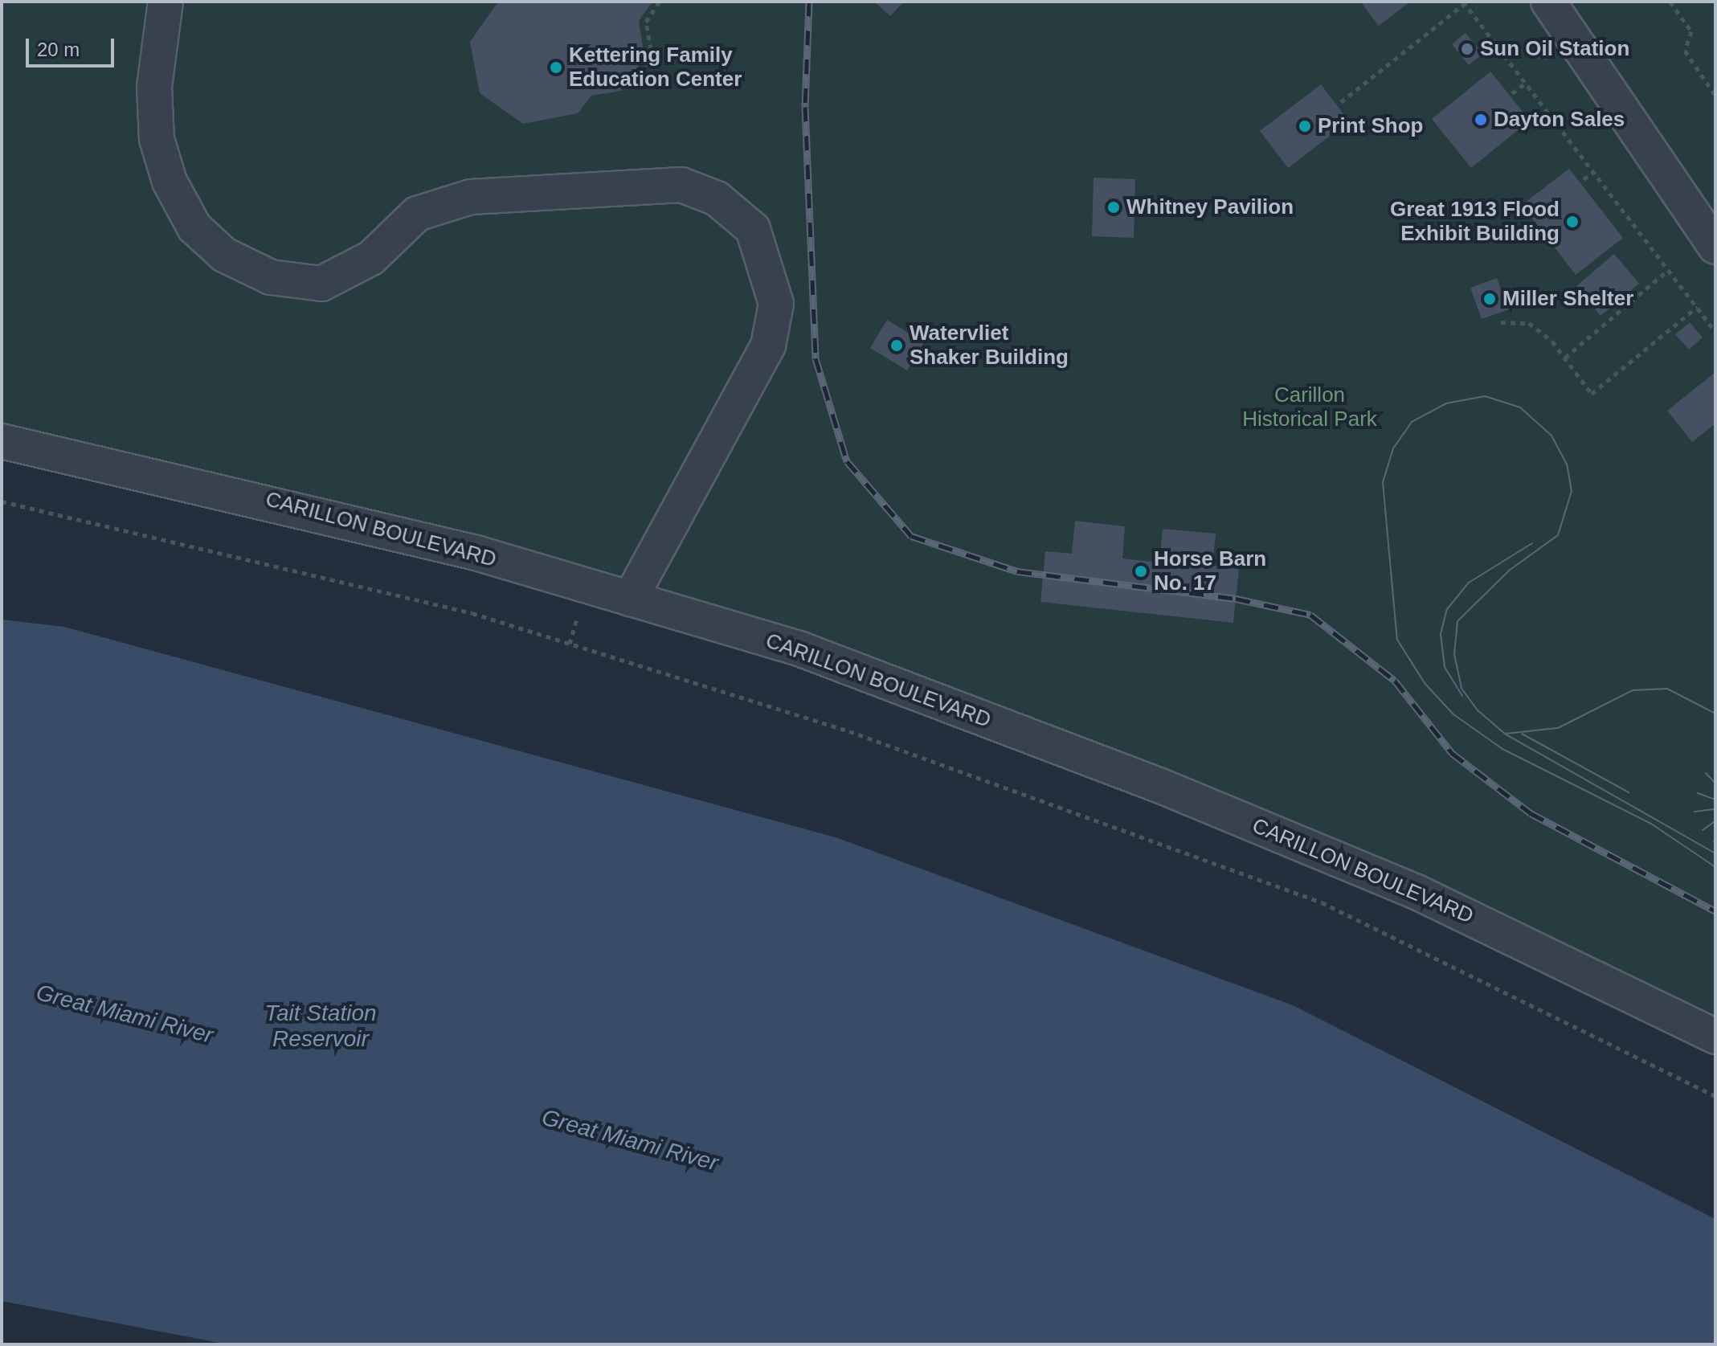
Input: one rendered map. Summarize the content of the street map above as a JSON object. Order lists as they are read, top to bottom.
{
  "streets": {
    "street": ["CARILLON BOULEVARD"]
  },
  "water": ["Tait Station Reservoir", "Great Miami River"],
  "parks": ["Carillon Historical Park"],
  "places": [
    "Sun Oil Station",
    "Kettering Family Education Center",
    "Dayton Sales",
    "Print Shop",
    "Whitney Pavilion",
    "Great 1913 Flood Exhibit Building",
    "Miller Shelter",
    "Watervliet Shaker Building",
    "Horse Barn No. 17"
  ],
  "scale_bar": "20 m"
}
